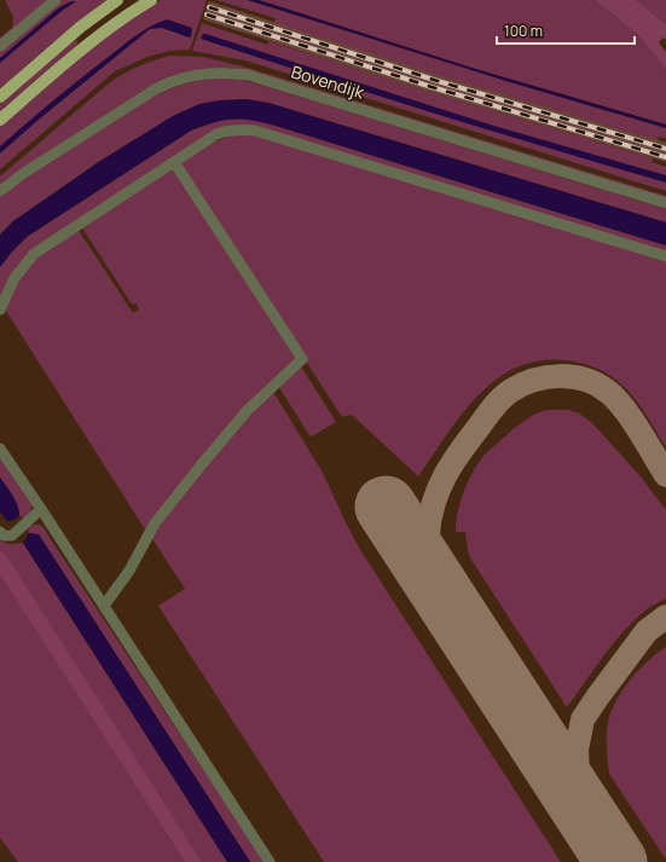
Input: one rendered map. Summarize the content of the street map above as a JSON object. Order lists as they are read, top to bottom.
{
  "streets": {
    "street": ["Bovendijk"]
  },
  "scale_bar": "100 m"
}
